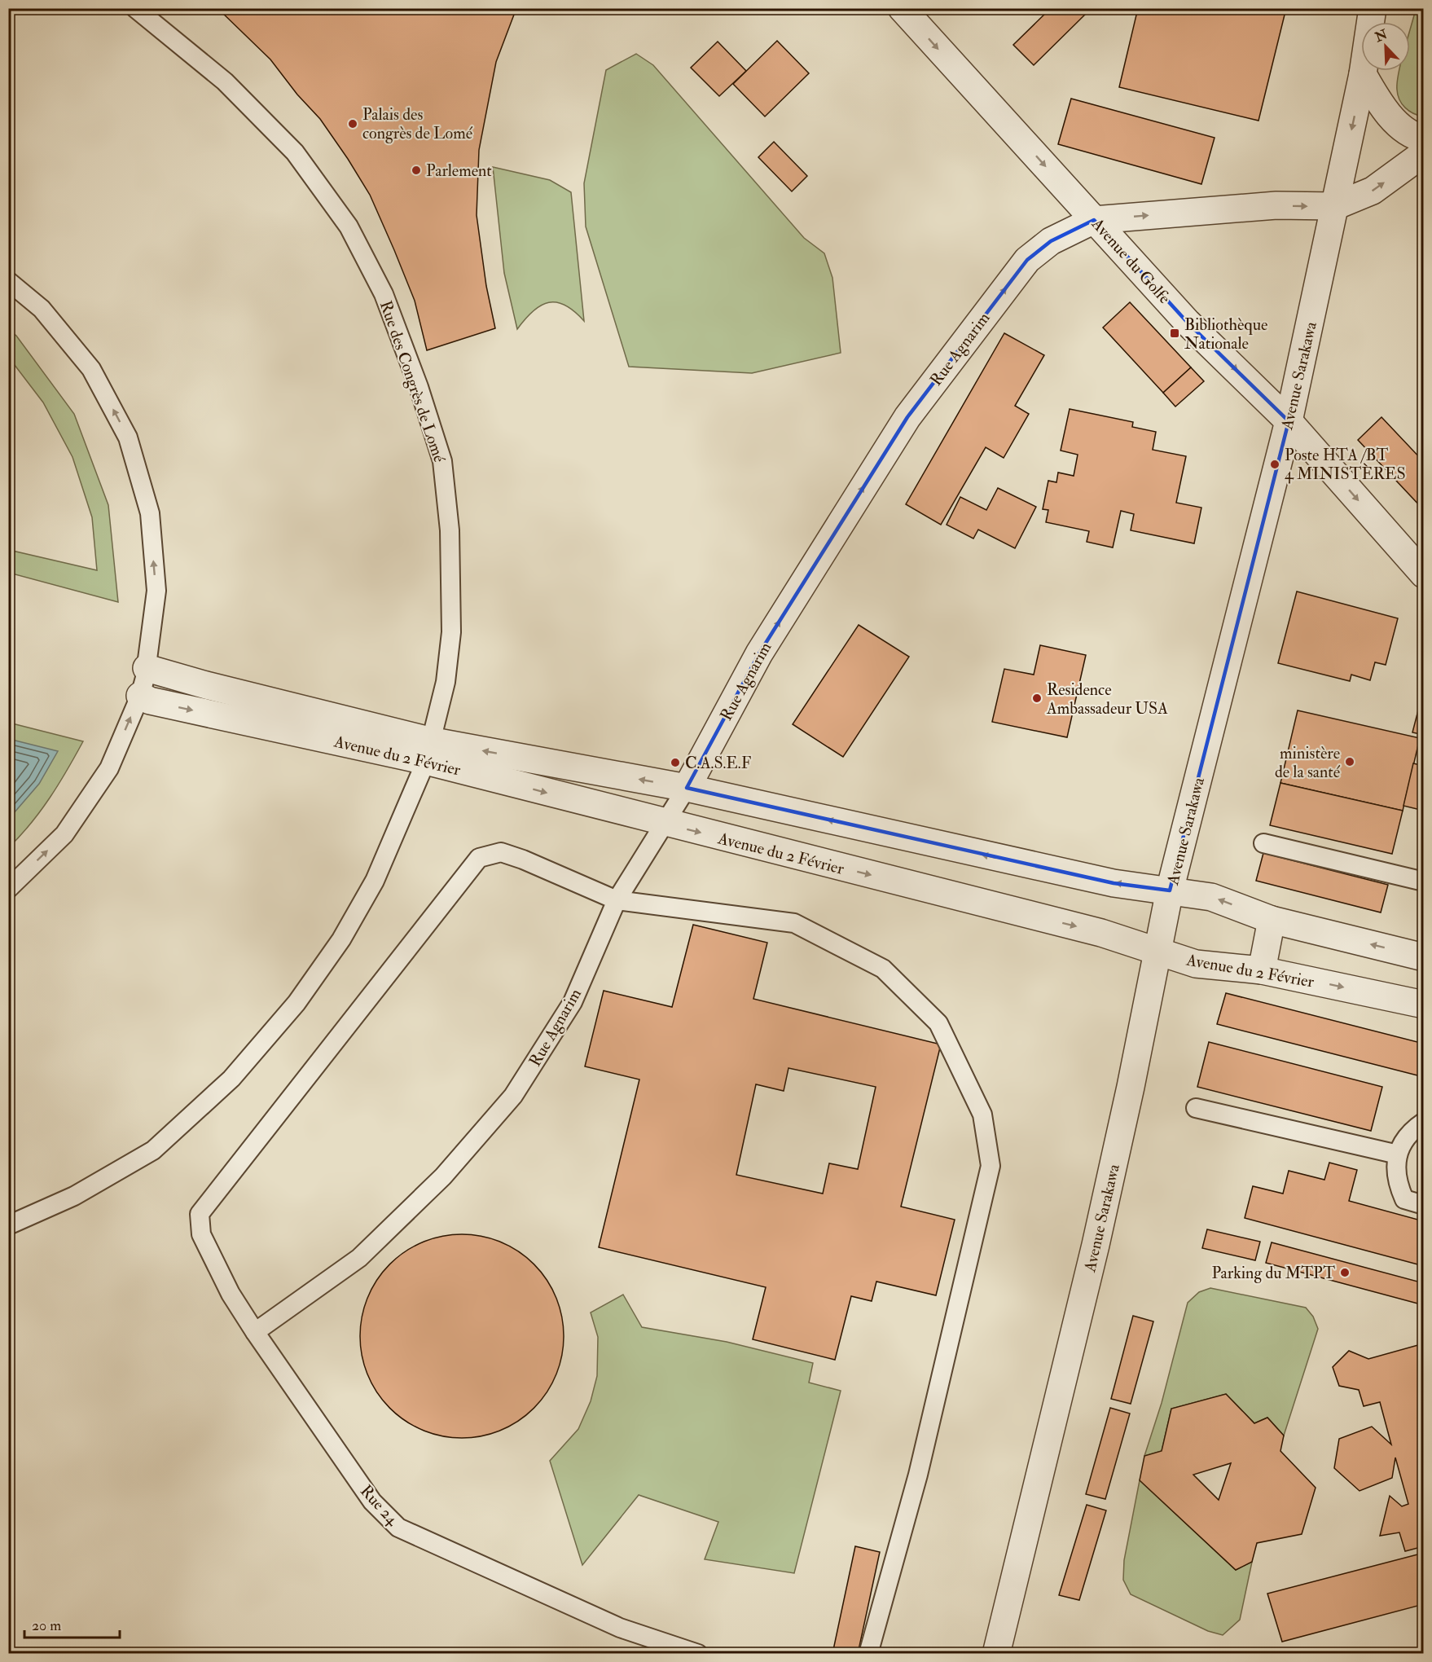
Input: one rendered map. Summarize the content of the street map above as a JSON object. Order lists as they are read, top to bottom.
{
  "streets": {
    "street": [
      "Avenue du Golfe",
      "Rue Agnarim",
      "Avenue Sarakawa",
      "Avenue du 2 Février"
    ],
    "lane": ["Rue des Congrès de Lomé", "Rue 24"]
  },
  "crossings": [
    ["Avenue du Golfe", "Rue Agnarim"],
    ["Avenue du Golfe", "Avenue Sarakawa"],
    ["Rue Agnarim", "Avenue Sarakawa"],
    ["Rue Agnarim", "Avenue du 2 Février"],
    ["Rue Agnarim", "Rue 24"],
    ["Avenue Sarakawa", "Avenue du 2 Février"],
    ["Rue des Congrès de Lomé", "Avenue du 2 Février"]
  ],
  "one_way": ["Avenue du Golfe", "Rue Agnarim"],
  "places": {
    "other": [
      "Palais des congrès de Lomé",
      "Parlement",
      "Poste HTA /BT 4 MINISTÈRES",
      "Residence Ambassadeur USA",
      "ministère de la santé",
      "C.A.S.E.F",
      "Parking du MTPT"
    ],
    "transit": ["Bibliothèque Nationale"]
  },
  "scale_bar": "20 m",
  "north": "top left"
}
